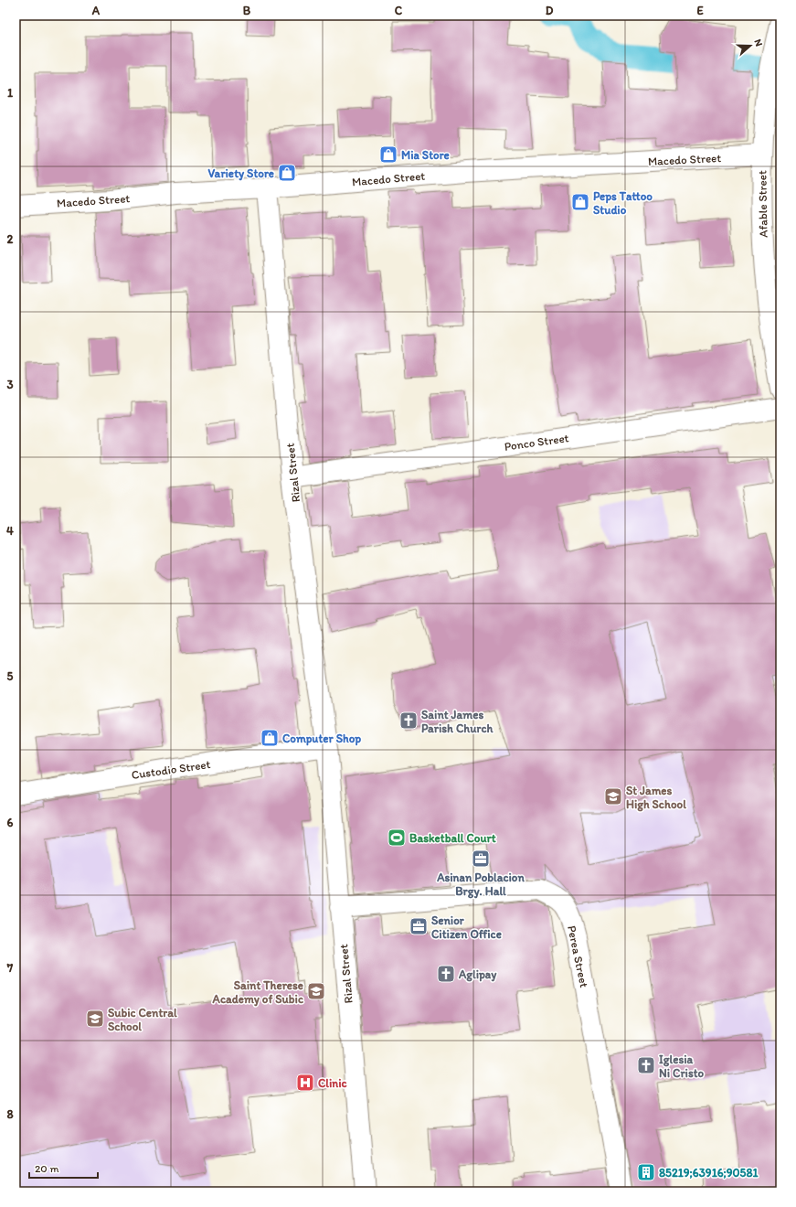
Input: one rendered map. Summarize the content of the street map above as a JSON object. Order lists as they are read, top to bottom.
{
  "streets": {
    "street": [
      "Macedo Street",
      "Afable Street",
      "Ponco Street",
      "Rizal Street",
      "Custodio Street",
      "Perea Street"
    ]
  },
  "crossings": [
    ["Macedo Street", "Afable Street"],
    ["Macedo Street", "Rizal Street"],
    ["Ponco Street", "Rizal Street"],
    ["Rizal Street", "Custodio Street"],
    ["Rizal Street", "Perea Street"]
  ],
  "places": {
    "shop": [
      "Mia Store",
      "Variety Store",
      "Peps Tattoo Studio",
      "Computer Shop"
    ],
    "church": ["Saint James Parish Church", "Aglipay", "Iglesia Ni Cristo"],
    "school or university": ["St James High School", "Saint Therese Academy of Subic", "Subic Central School"],
    "sports": ["Basketball Court"],
    "office": ["Asinan Poblacion Brgy. Hall", "Senior Citizen Office"],
    "hospital": ["Clinic"],
    "building": ["85219;63916;90581"]
  },
  "scale_bar": "20 m",
  "north": "right",
  "grid": {
    "columns": [
      "A",
      "B",
      "C",
      "D",
      "E"
    ],
    "rows": [
      "1",
      "2",
      "3",
      "4",
      "5",
      "6",
      "7",
      "8"
    ]
  }
}
